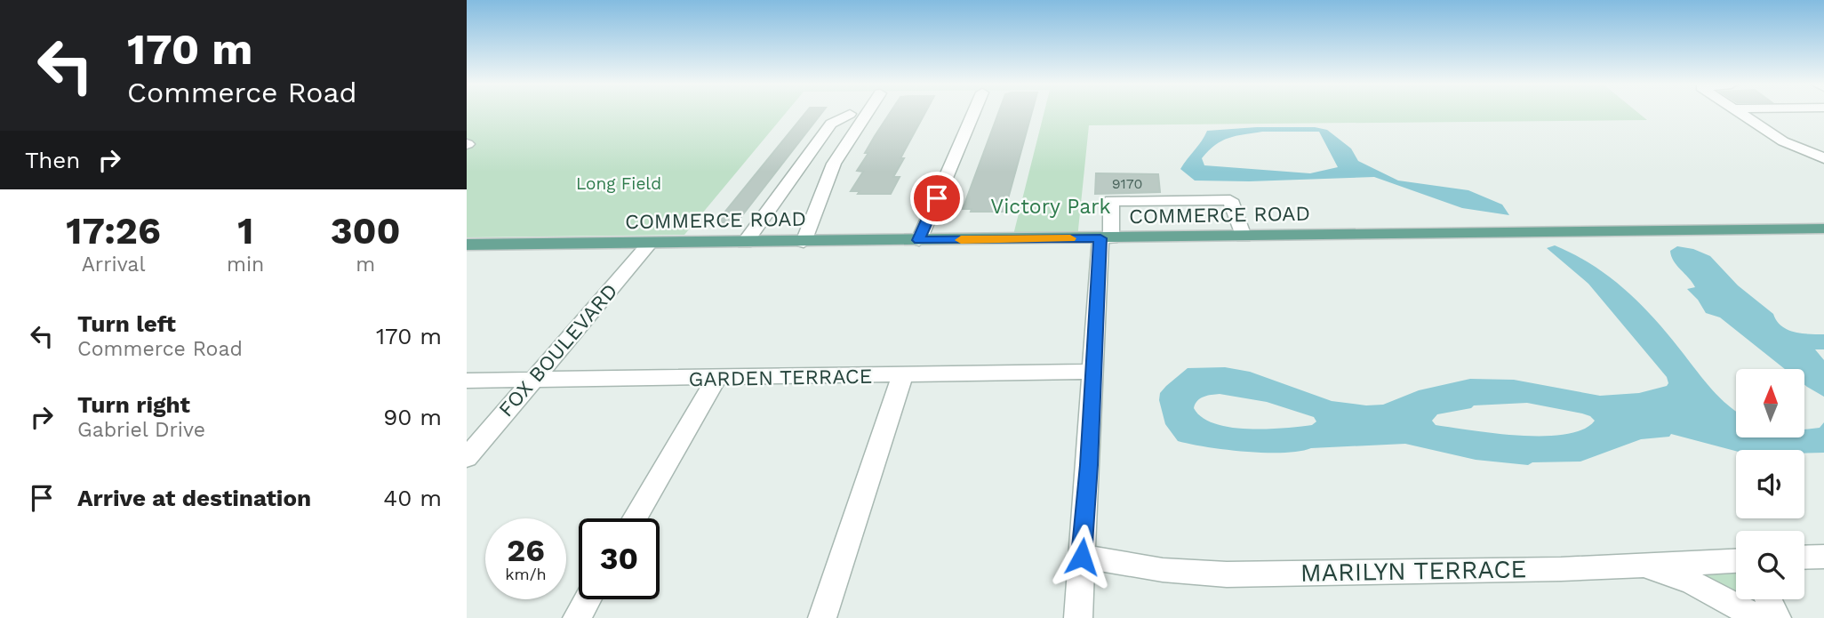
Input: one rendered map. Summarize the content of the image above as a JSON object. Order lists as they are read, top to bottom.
{
  "streets": {
    "main road": ["COMMERCE ROAD"],
    "street": ["FOX BOULEVARD", "GARDEN TERRACE", "MARILYN TERRACE"]
  },
  "crossings": [
    ["COMMERCE ROAD", "FOX BOULEVARD"],
    ["FOX BOULEVARD", "GARDEN TERRACE"]
  ],
  "parks": ["Long Field", "Victory Park"],
  "house_numbers": ["9170"],
  "north": "top",
  "page": {
    "turn": ["170 m", "Commerce Road"],
    "then": "Then",
    "eta": [
      "17:26",
      "Arrival",
      "1",
      "min",
      "300",
      "m"
    ],
    "list": [
      {
        "name": "Turn left",
        "note": "Commerce Road",
        "value": "170 m"
      },
      {
        "name": "Turn right",
        "note": "Gabriel Drive",
        "value": "90 m"
      },
      {
        "name": "Arrive at destination",
        "value": "40 m"
      }
    ],
    "speed": "26 km/h",
    "limit": "30"
  }
}
